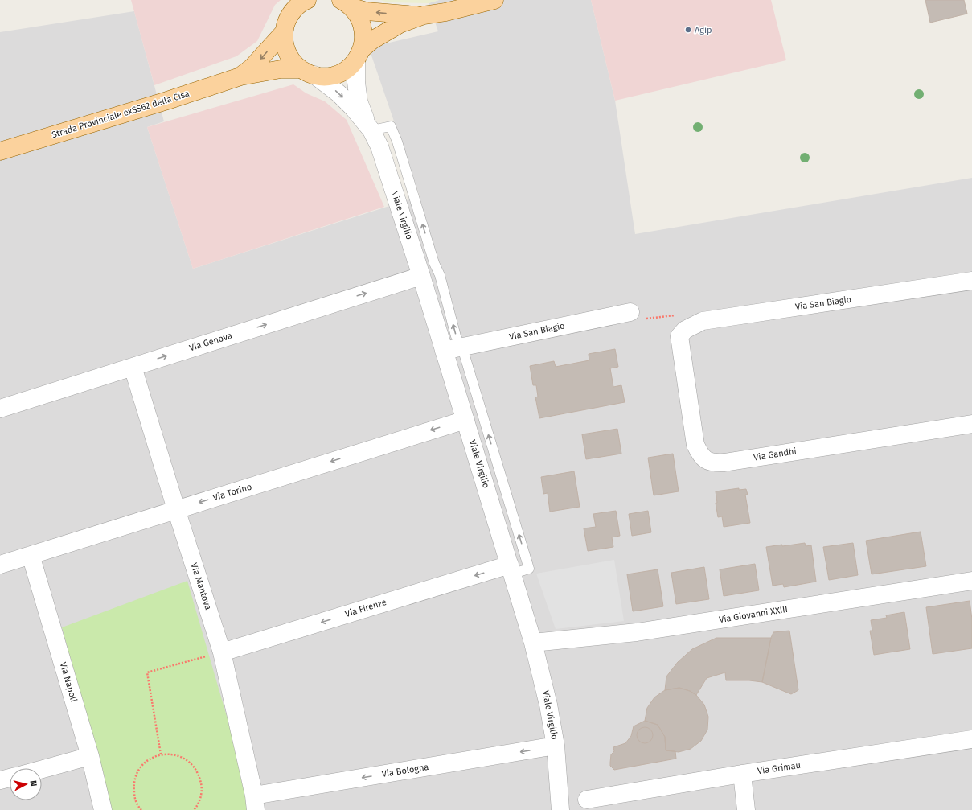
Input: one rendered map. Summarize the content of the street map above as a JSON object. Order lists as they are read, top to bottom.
{
  "streets": {
    "main road": ["Strada Provinciale exSS62 della Cisa"],
    "street": [
      "Viale Virgilio",
      "Via San Biagio",
      "Via Genova",
      "Via Gandhi",
      "Via Torino",
      "Via Mantova",
      "Via Firenze",
      "Via Giovanni XXIII",
      "Via Napoli",
      "Via Grimau",
      "Via Bologna"
    ]
  },
  "crossings": [
    ["Strada Provinciale exSS62 della Cisa", "Viale Virgilio"],
    ["Viale Virgilio", "Via San Biagio"],
    ["Viale Virgilio", "Via Genova"],
    ["Viale Virgilio", "Via Torino"],
    ["Viale Virgilio", "Via Firenze"],
    ["Viale Virgilio", "Via Giovanni XXIII"],
    ["Viale Virgilio", "Via Bologna"],
    ["Via San Biagio", "Via Gandhi"],
    ["Via Genova", "Via Mantova"],
    ["Via Torino", "Via Mantova"],
    ["Via Torino", "Via Napoli"],
    ["Via Mantova", "Via Firenze"],
    ["Via Mantova", "Via Bologna"]
  ],
  "one_way": [
    "Via Genova",
    "Via Torino",
    "Via Firenze",
    "Via Bologna"
  ],
  "places": ["Agip"],
  "north": "right"
}
